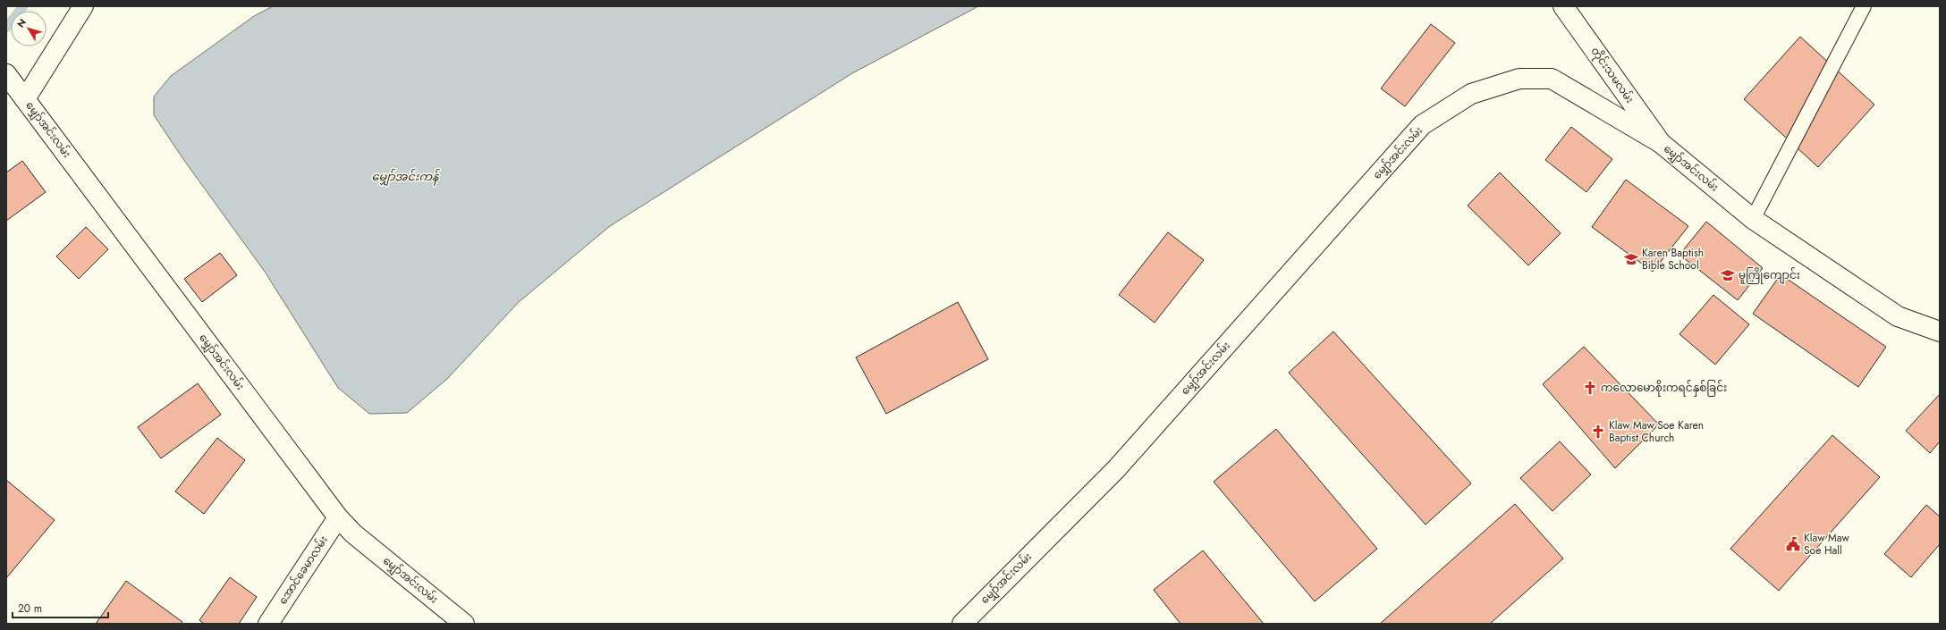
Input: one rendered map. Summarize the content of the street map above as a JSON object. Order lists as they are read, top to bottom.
{
  "streets": {
    "street": ["တိုင်းသမလမ်း", "မျှော်အင်းလမ်း", "အောင်ခေမာလမ်း"]
  },
  "crossings": [
    ["တိုင်းသမလမ်း", "မျှော်အင်းလမ်း"],
    ["မျှော်အင်းလမ်း", "အောင်ခေမာလမ်း"]
  ],
  "water": ["မျှော်အင်းကန်"],
  "places": {
    "school or university": ["Karen Baptish Bible School", "မူကြိုကျောင်း"],
    "church": ["ကလောမောစိုးကရင်နှစ်ခြင်း", "Klaw Maw Soe Karen Baptist Church"],
    "public building": ["Klaw Maw Soe Hall"]
  },
  "scale_bar": "20 m",
  "north": "top left"
}
